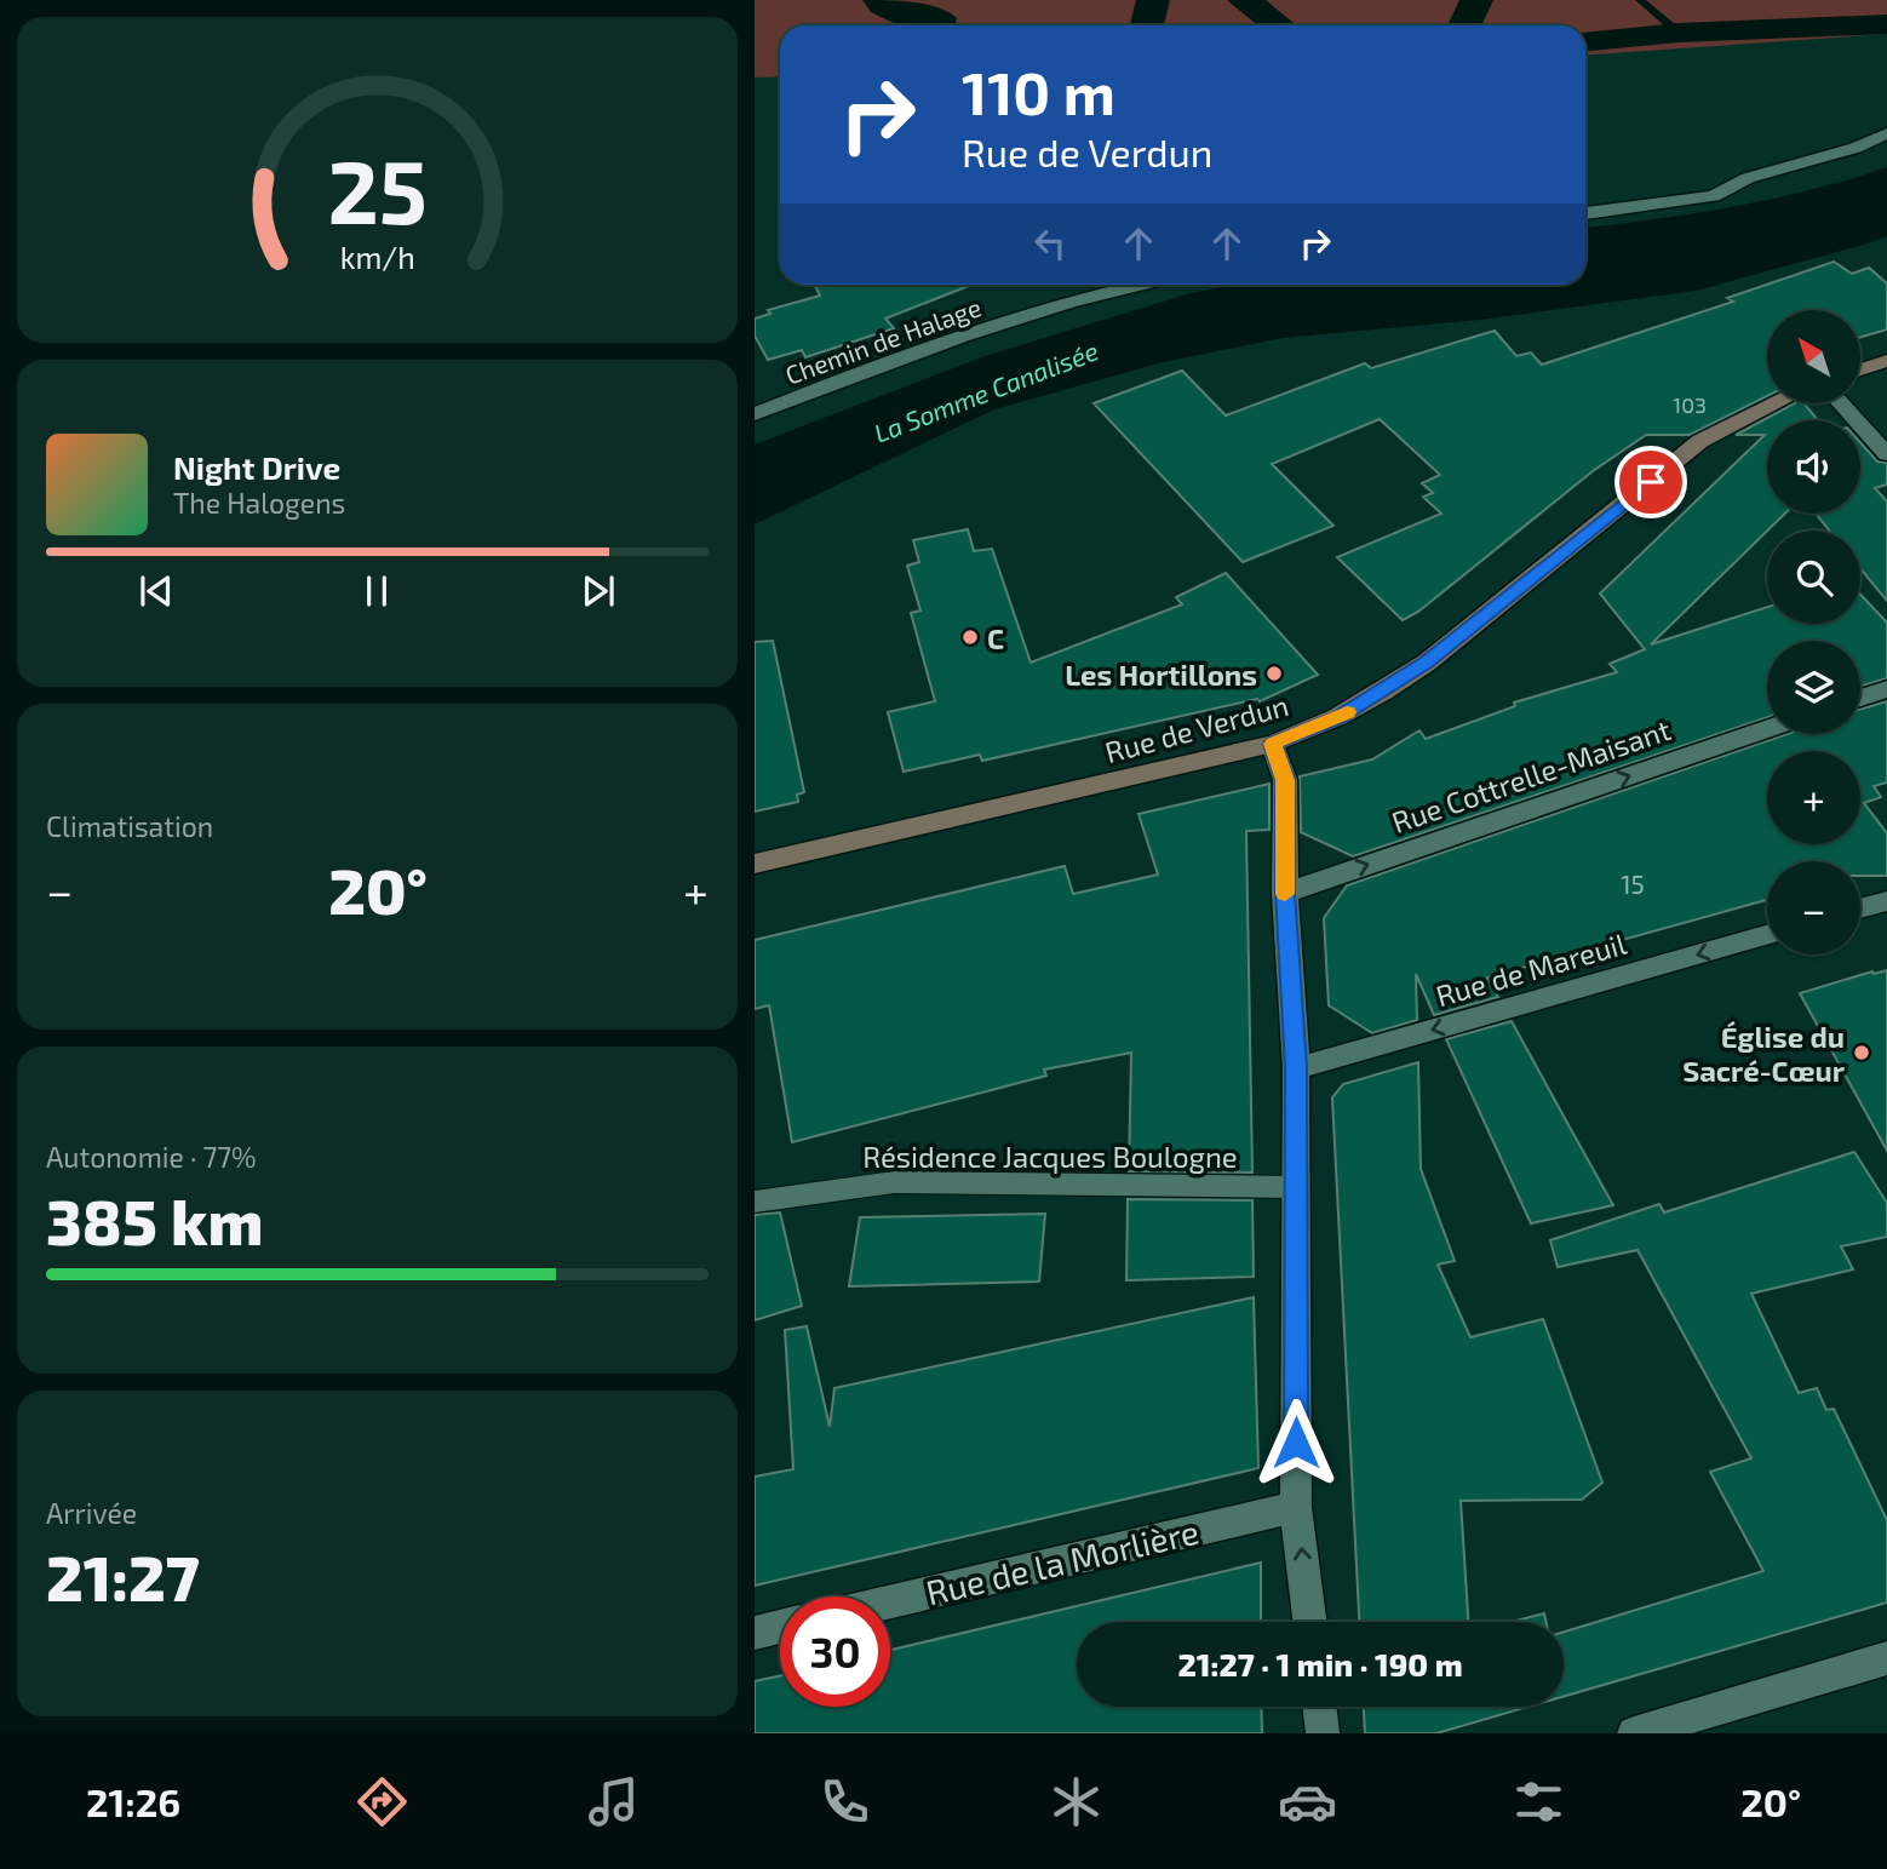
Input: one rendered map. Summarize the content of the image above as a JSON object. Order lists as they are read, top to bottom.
{
  "streets": {
    "street": [
      "Chemin de Halage",
      "Rue de Verdun",
      "Rue Cottrelle-Maisant",
      "Rue de Mareuil",
      "Rue de la Morlière"
    ],
    "lane": ["Résidence Jacques Boulogne"]
  },
  "one_way": ["Rue Cottrelle-Maisant", "Rue de Mareuil"],
  "water": ["La Somme Canalisée"],
  "places": ["C", "Les Hortillons", "Église du Sacré-Cœur"],
  "house_numbers": ["103", "15"],
  "north": "top left",
  "page": {
    "turn": ["110 m", "Rue de Verdun"],
    "map_buttons": ["+", "−"],
    "song": ["Night Drive", "The Halogens"],
    "tile": [
      "Climatisation",
      ["Autonomie · 77%", "385 km"],
      ["Arrivée", "21:27"]
    ],
    "heat": ["−", "20°", "+"],
    "limit": "30",
    "trip": "21:27 · 1 min · 190 m",
    "tabs": ["21:26", "20°"],
    "gauge": ["25", "km/h"]
  }
}
